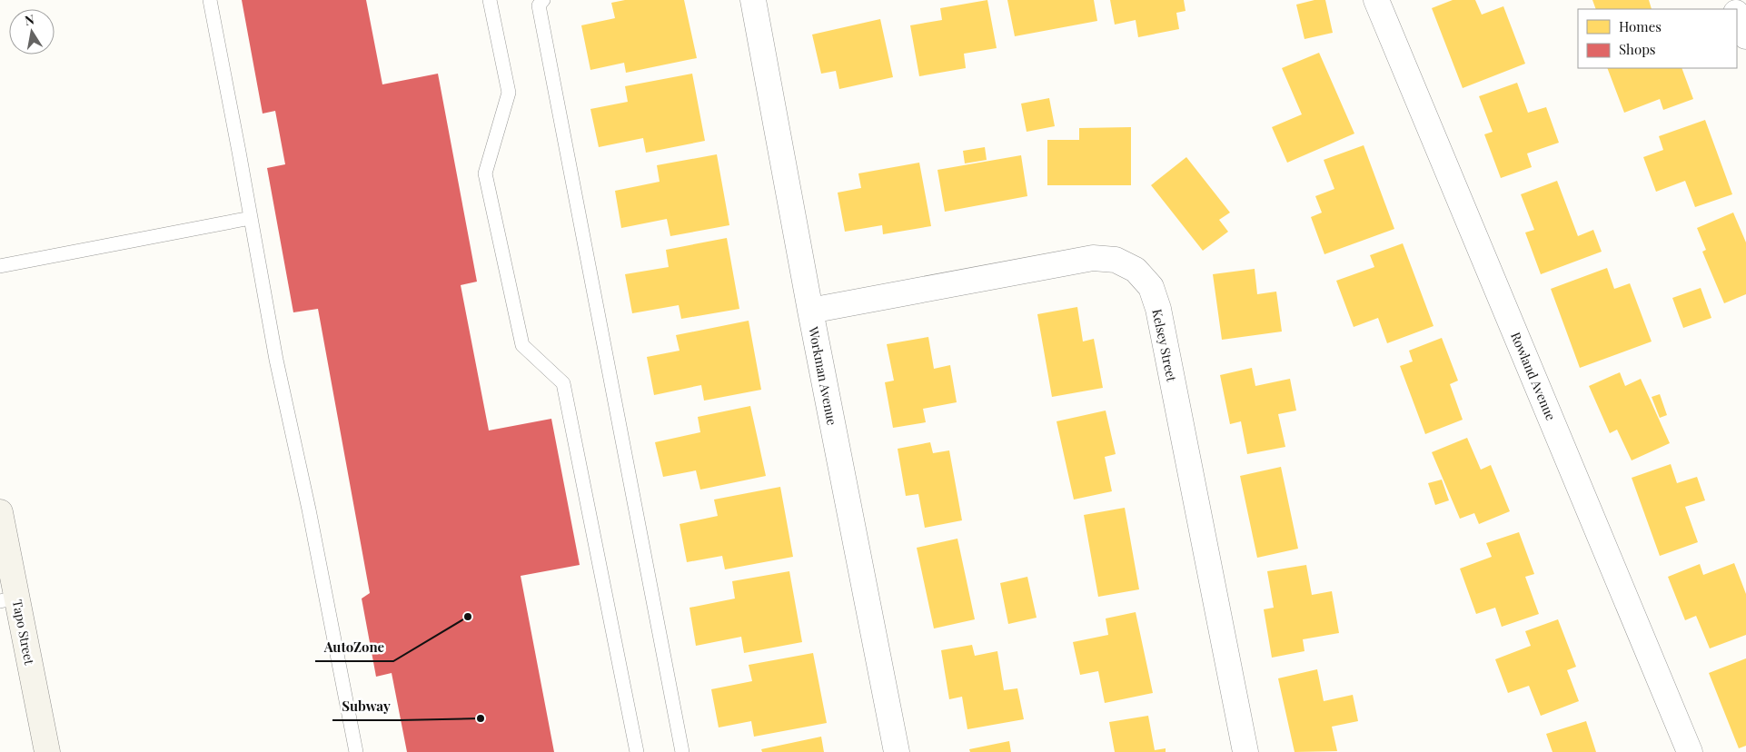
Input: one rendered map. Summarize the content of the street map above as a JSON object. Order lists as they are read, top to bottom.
{
  "streets": {
    "street": [
      "Kelsey Street",
      "Workman Avenue",
      "Rowland Avenue",
      "Tapo Street"
    ]
  },
  "crossings": [
    ["Kelsey Street", "Workman Avenue"]
  ],
  "places": ["AutoZone", "Subway"],
  "legend": ["Homes", "Shops"],
  "north": "top"
}
